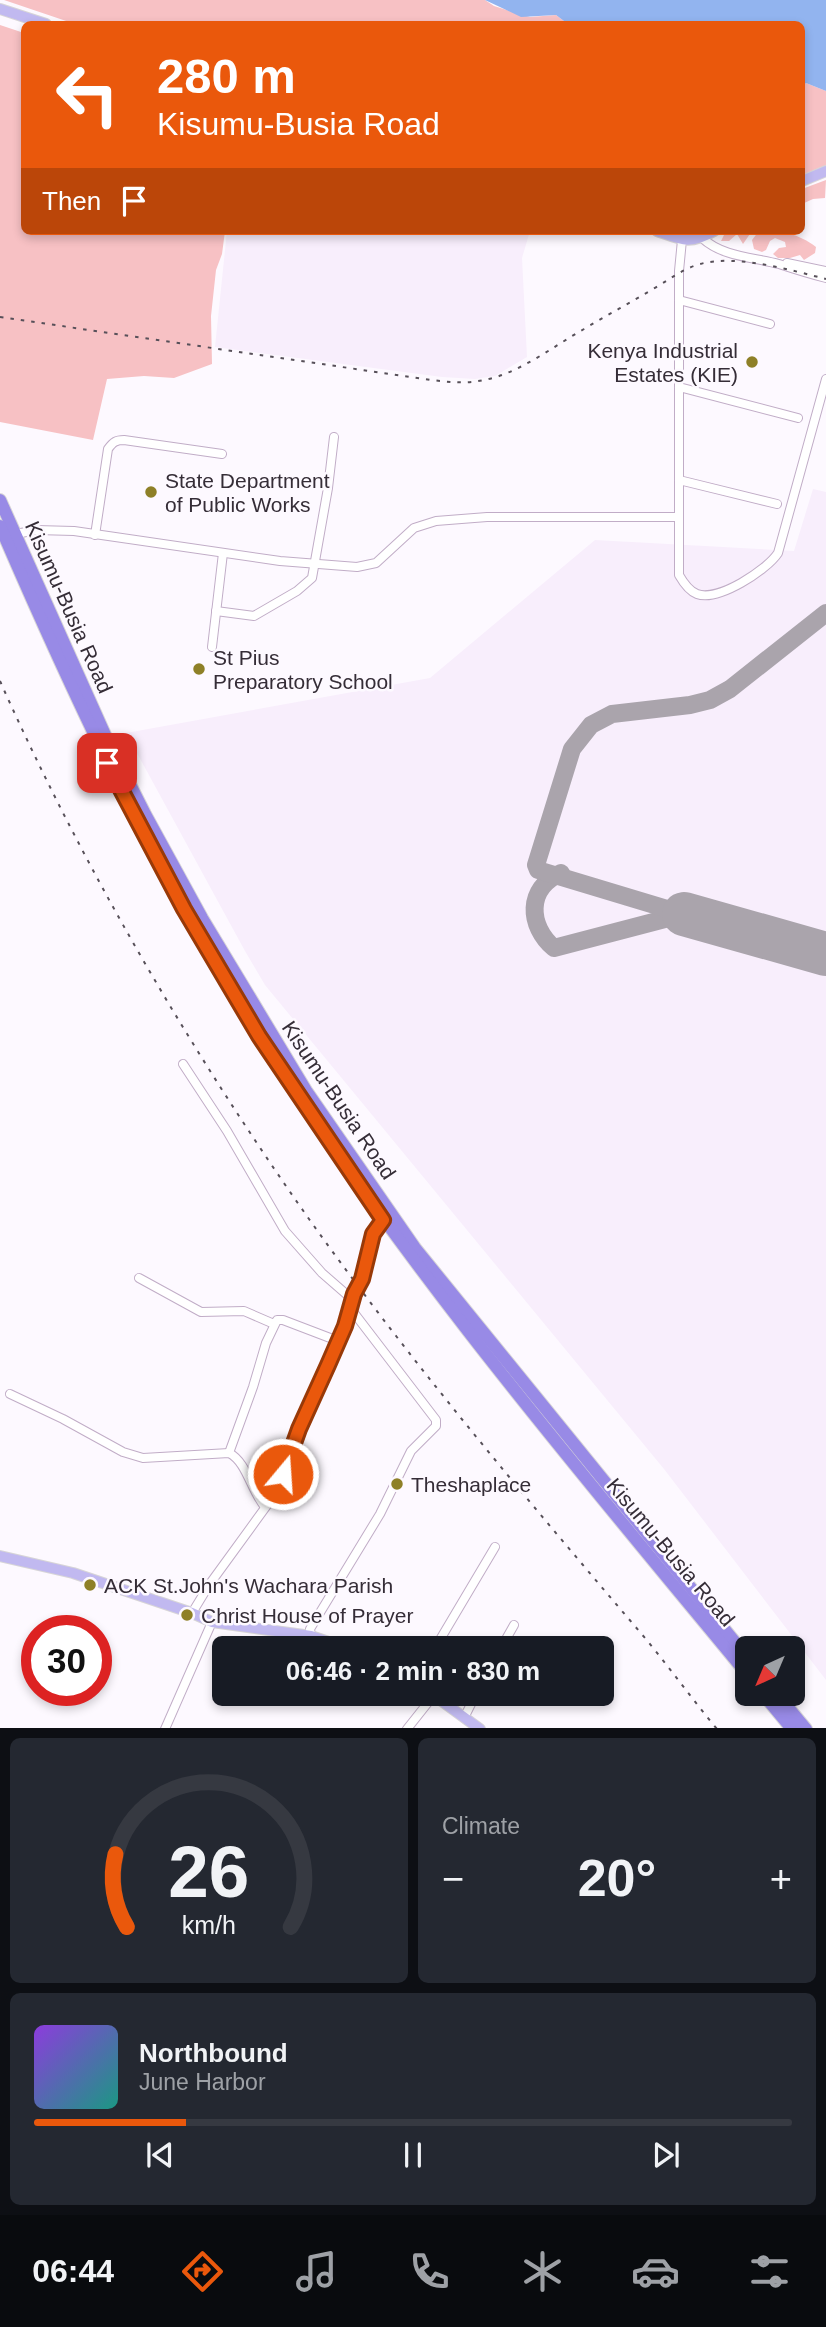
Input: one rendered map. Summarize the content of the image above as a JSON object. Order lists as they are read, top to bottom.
{
  "streets": {
    "highway": ["Kisumu-Busia Road"]
  },
  "places": [
    "Kenya Industrial Estates (KIE)",
    "State Department of Public Works",
    "St Pius Preparatory School",
    "Theshaplace",
    "ACK St.John's Wachara Parish",
    "Christ House of Prayer"
  ],
  "north": "bottom left",
  "page": {
    "turn": ["280 m", "Kisumu-Busia Road"],
    "then": "Then",
    "limit": "30",
    "trip": "06:46 · 2 min · 830 m",
    "tile": "Climate",
    "heat": ["−", "20°", "+"],
    "song": ["Northbound", "June Harbor"],
    "tabs": "06:44",
    "gauge": ["26", "km/h"]
  }
}
